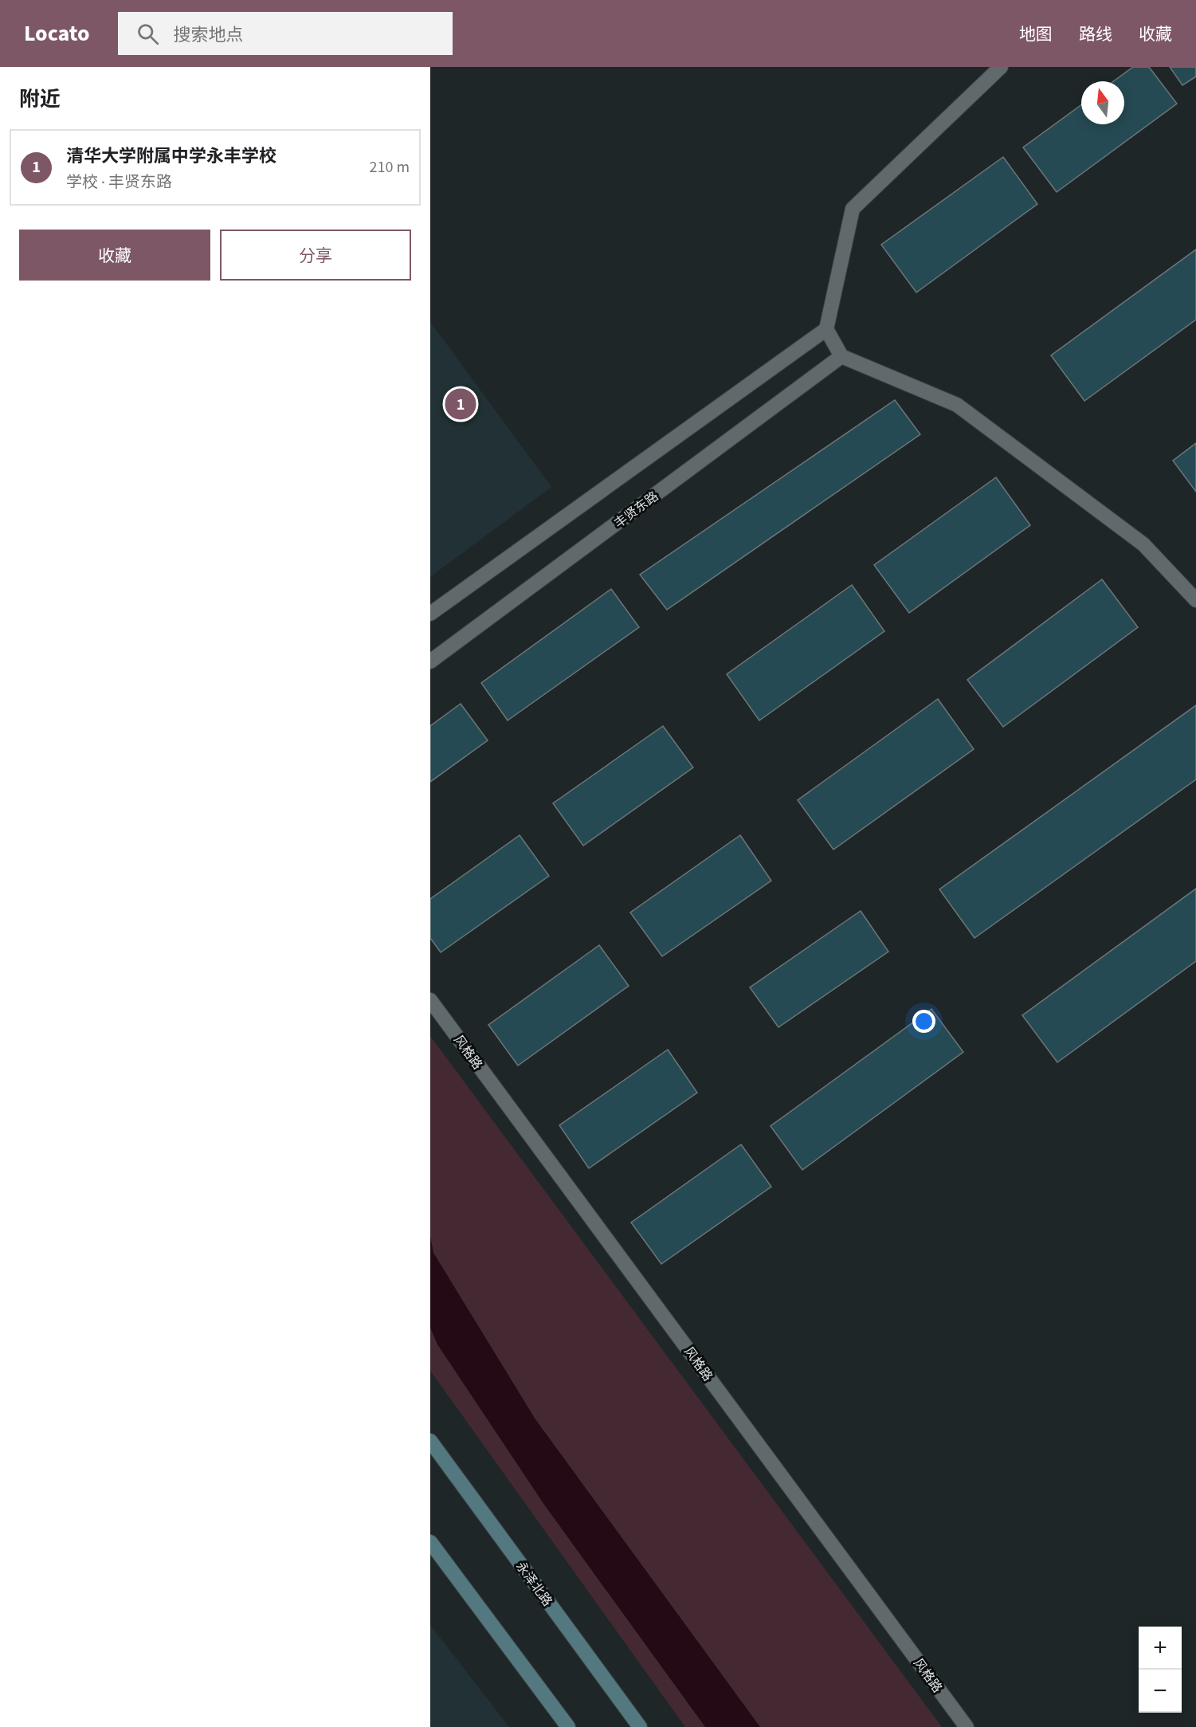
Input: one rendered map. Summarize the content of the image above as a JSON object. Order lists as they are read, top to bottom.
{
  "streets": {
    "main road": ["永泽北路"],
    "street": ["丰贤东路", "风格路"]
  },
  "north": "top",
  "page": {
    "header": "Locato",
    "search": "搜索地点",
    "nav": ["地图", "路线", "收藏"],
    "heading": "附近",
    "list": [
      {
        "mark": "1",
        "name": "清华大学附属中学永丰学校",
        "note": "学校 · 丰贤东路",
        "value": "210 m"
      }
    ],
    "buttons": ["收藏", "分享"],
    "pins": "1",
    "map_buttons": ["+", "−"]
  }
}
